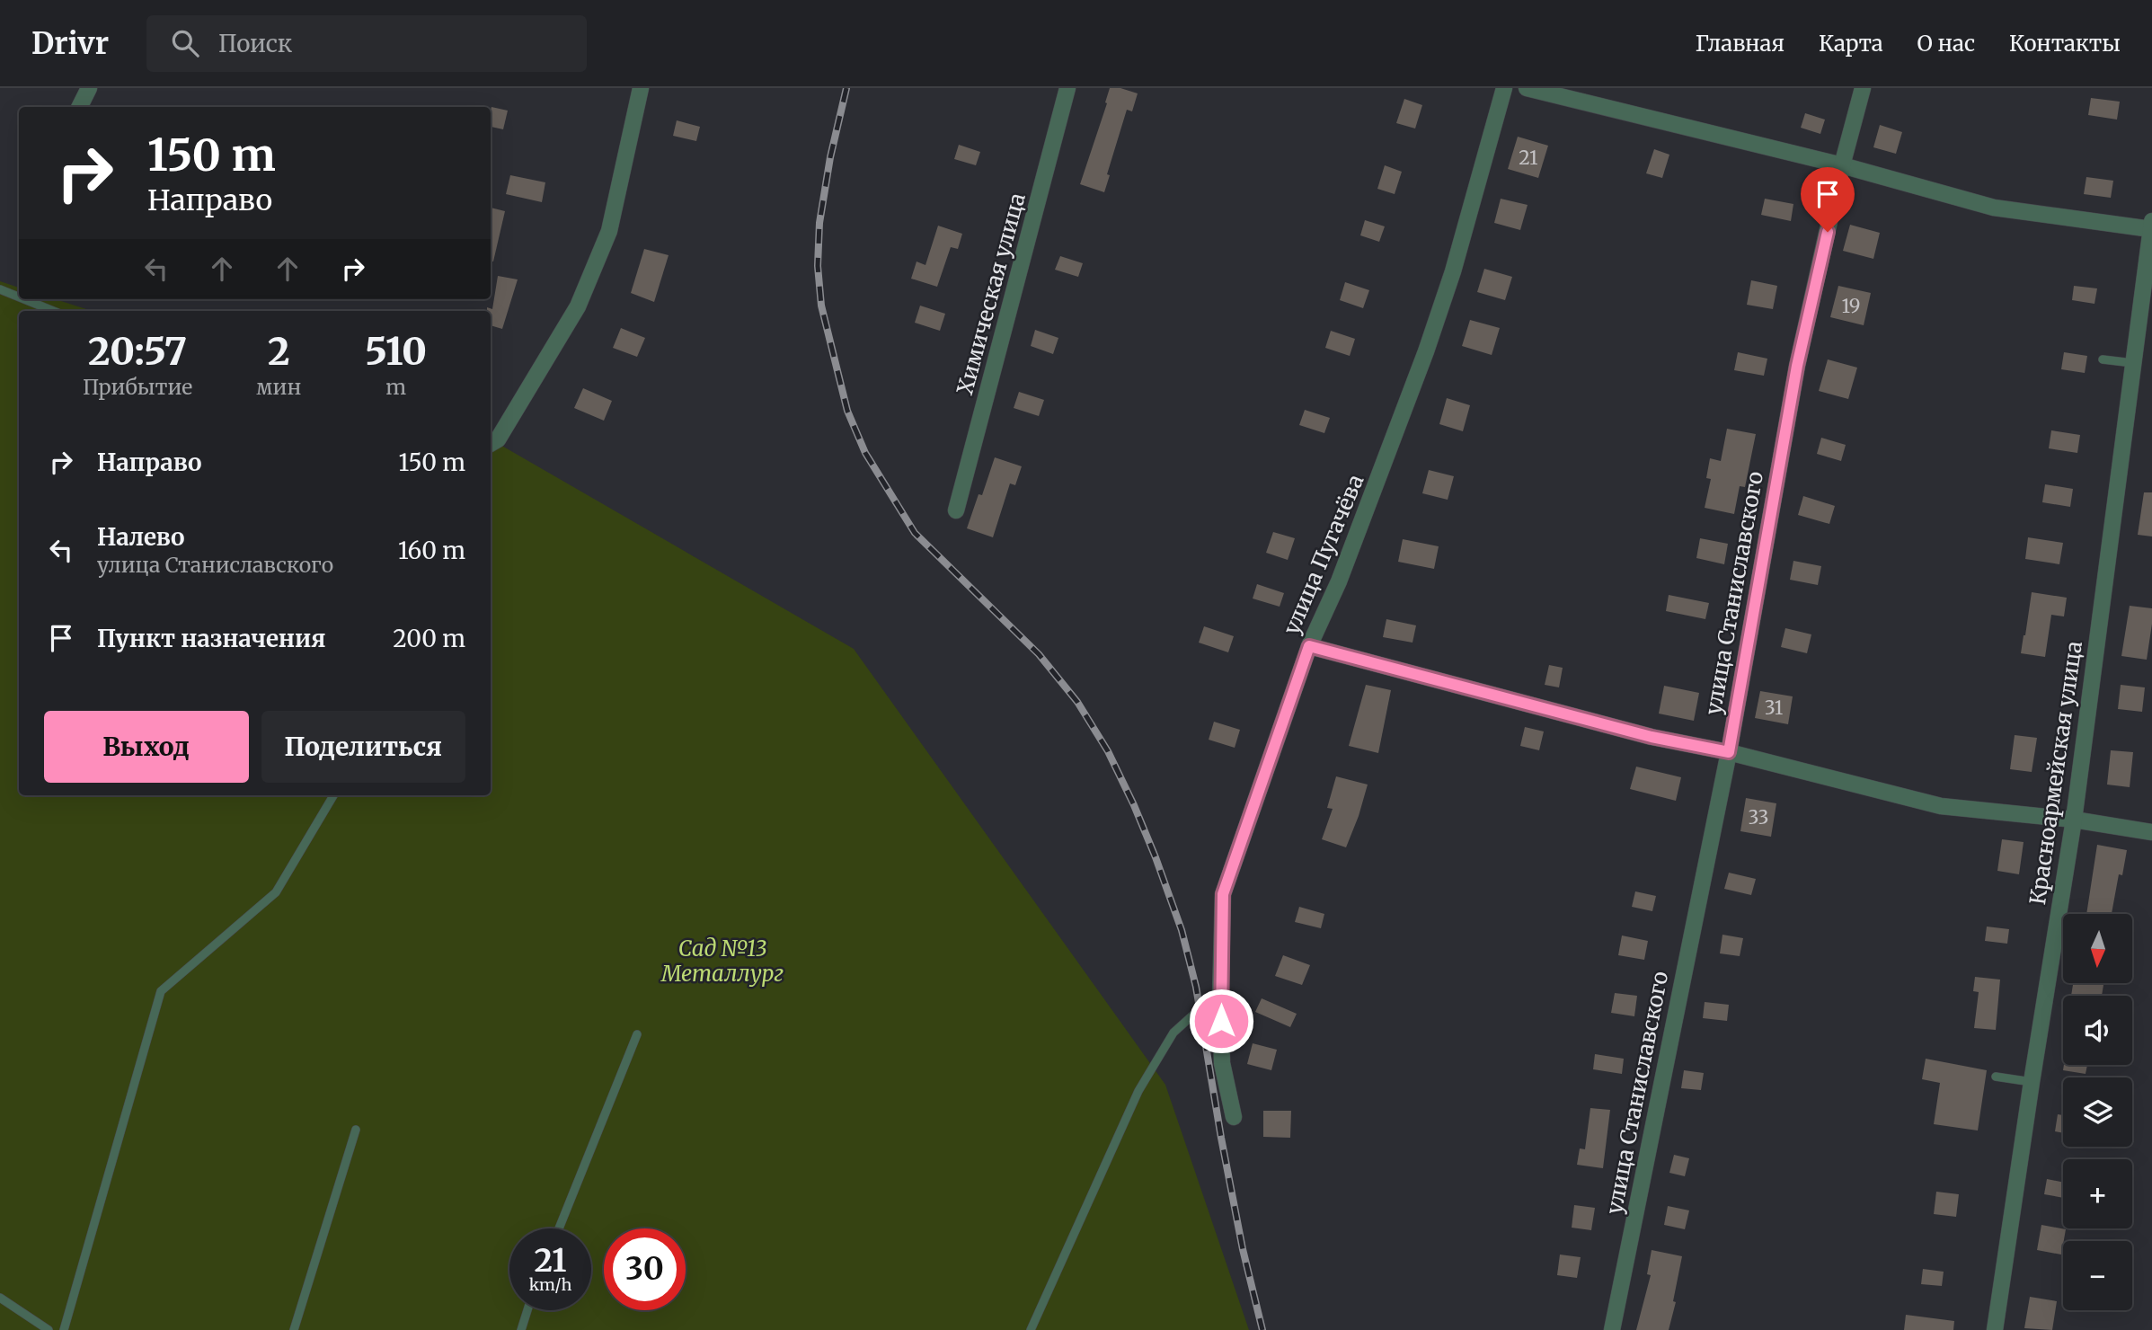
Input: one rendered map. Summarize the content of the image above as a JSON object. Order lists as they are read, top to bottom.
{
  "streets": {
    "street": [
      "Химическая улица",
      "улица Пугачёва",
      "улица Станиславского",
      "Красноармейская улица"
    ]
  },
  "parks": ["Сад №13 Металлург"],
  "house_numbers": [
    "21",
    "19",
    "31",
    "33"
  ],
  "north": "bottom",
  "page": {
    "header": "Drivr",
    "search": "Поиск",
    "nav": [
      "Главная",
      "Карта",
      "О нас",
      "Контакты"
    ],
    "turn": ["150 m", "Направо"],
    "eta": [
      "20:57",
      "Прибытие",
      "2",
      "мин",
      "510",
      "m"
    ],
    "list": [
      {
        "name": "Направо",
        "value": "150 m"
      },
      {
        "name": "Налево",
        "note": "улица Станиславского",
        "value": "160 m"
      },
      {
        "name": "Пункт назначения",
        "value": "200 m"
      }
    ],
    "buttons": ["Выход", "Поделиться"],
    "map_buttons": ["+", "−"],
    "speed": "21 km/h",
    "limit": "30"
  }
}
